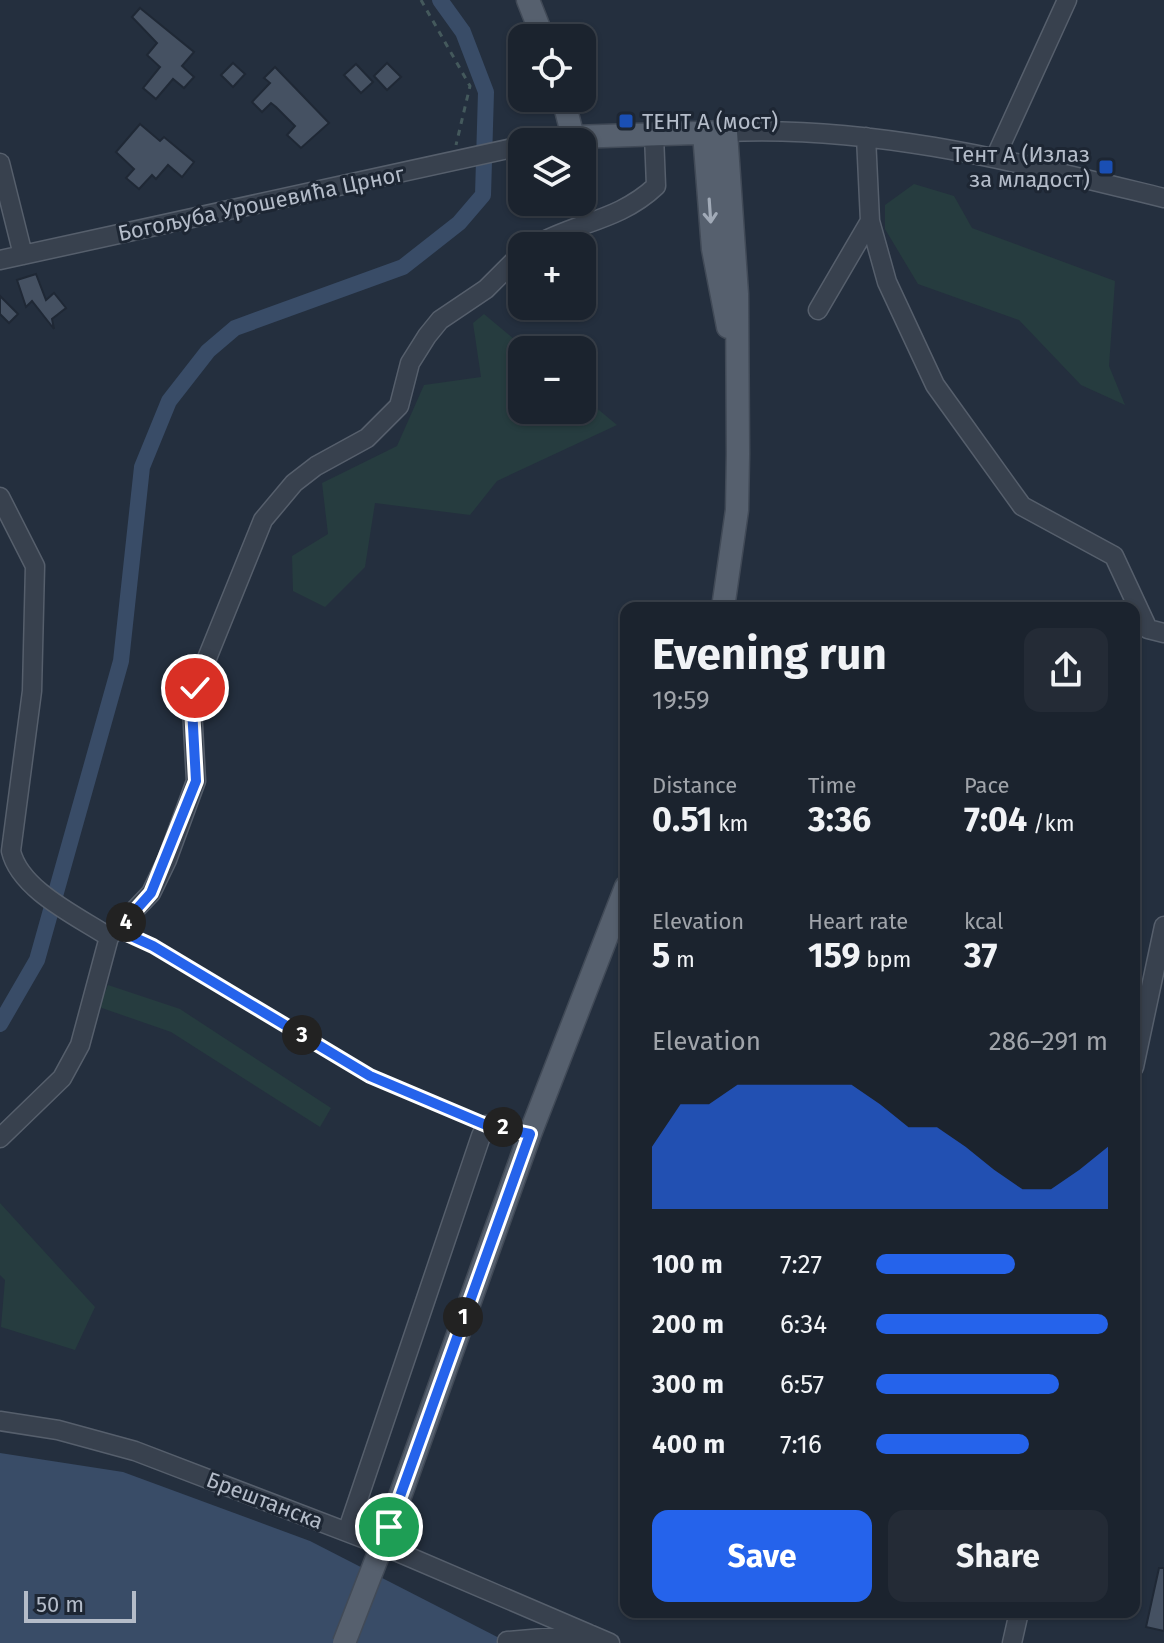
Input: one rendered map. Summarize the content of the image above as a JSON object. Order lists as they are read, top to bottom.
{
  "streets": {
    "street": ["Богољуба Урошевића Црног", "Брештанска"]
  },
  "places": {
    "transit": ["ТЕНТ А (мост)", "Тент А (Излаз за младост)"]
  },
  "scale_bar": "50 m",
  "page": {
    "map_buttons": ["+", "−"],
    "heading": ["Evening run", "19:59"],
    "stats": [
      ["Distance", "0.51 km"],
      ["Time", "3:36"],
      ["Pace", "7:04 /km"],
      ["Elevation", "5 m"],
      ["Heart rate", "159 bpm"],
      ["kcal", "37"]
    ],
    "pins": [
      "4",
      "3",
      "2",
      "1"
    ],
    "chart": ["Elevation", "286–291 m"],
    "list": [
      {
        "name": "100 m",
        "note": "7:27"
      },
      {
        "name": "200 m",
        "note": "6:34"
      },
      {
        "name": "300 m",
        "note": "6:57"
      },
      {
        "name": "400 m",
        "note": "7:16"
      }
    ],
    "buttons": ["Save", "Share"],
    "scale": "50 m"
  }
}
